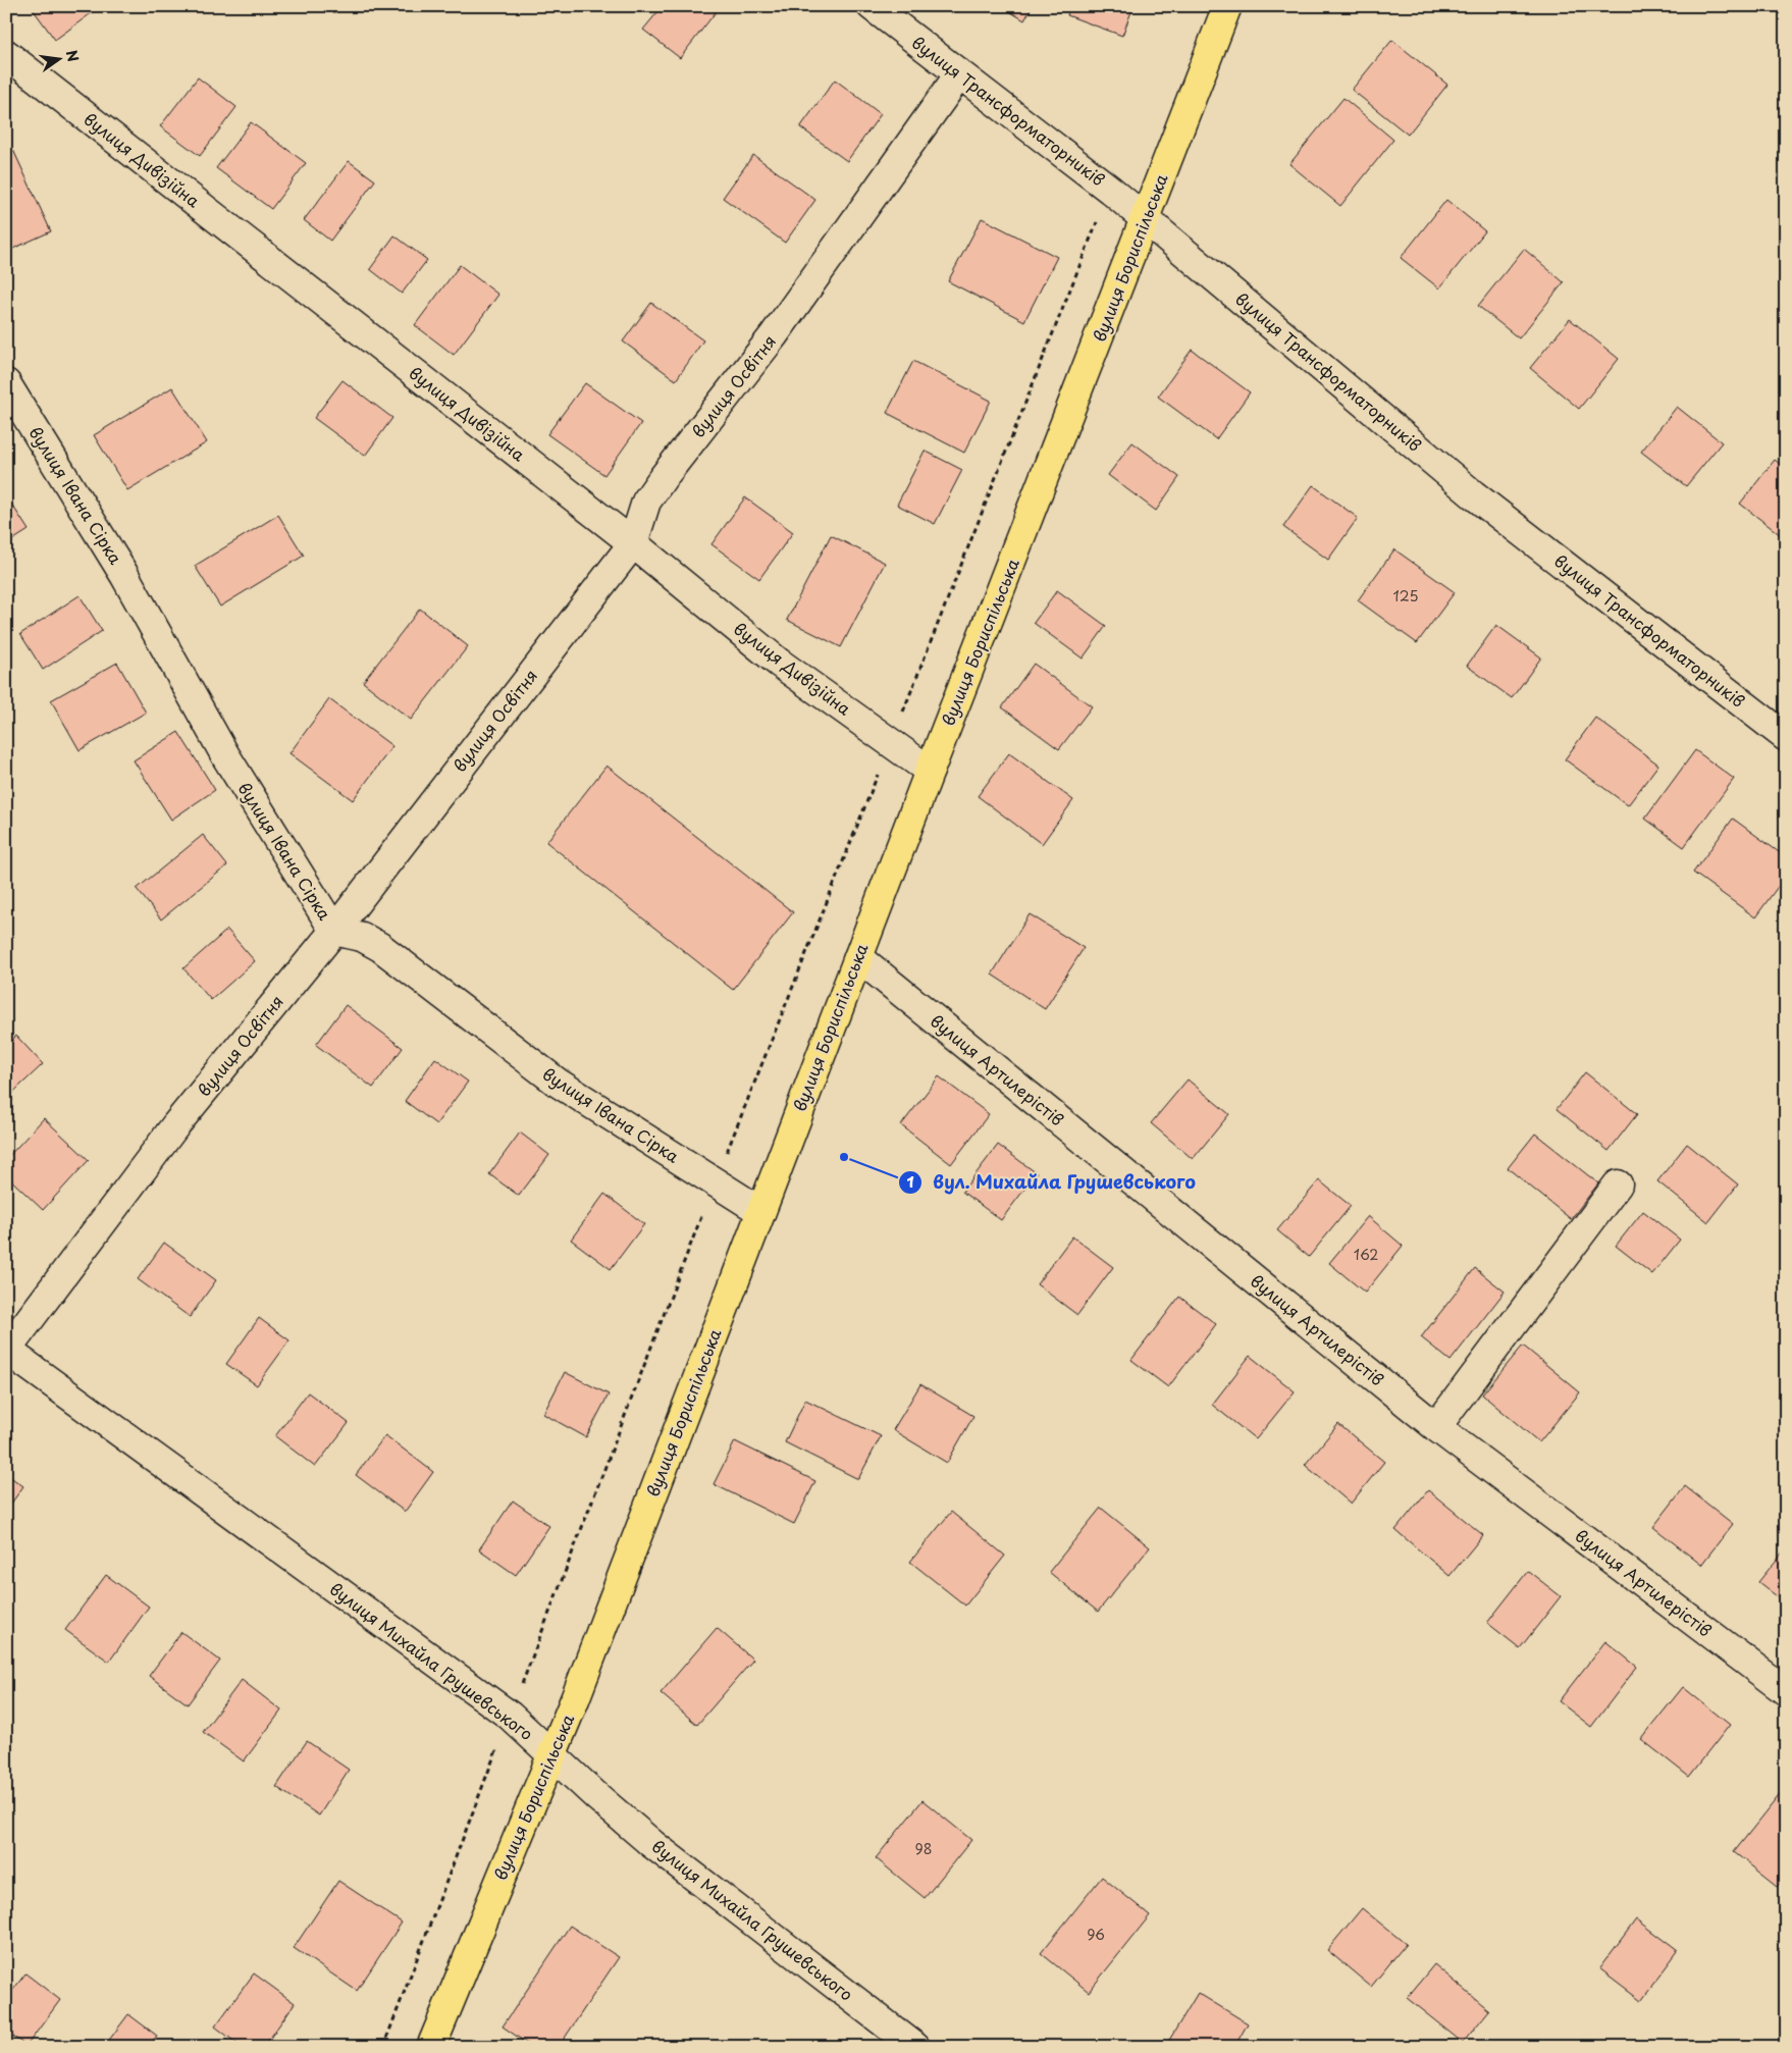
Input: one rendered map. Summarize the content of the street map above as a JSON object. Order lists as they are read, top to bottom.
{
  "streets": {
    "main road": ["вулиця Бориспільська"],
    "street": [
      "вулиця Трансформаторників",
      "вулиця Дивізійна",
      "вулиця Освітня",
      "вулиця Івана Сірка",
      "вулиця Артилерістів",
      "вулиця Михайла Грушевського"
    ]
  },
  "crossings": [
    ["вулиця Трансформаторників", "вулиця Бориспільська"],
    ["вулиця Трансформаторників", "вулиця Освітня"],
    ["вулиця Дивізійна", "вулиця Бориспільська"],
    ["вулиця Дивізійна", "вулиця Освітня"],
    ["вулиця Бориспільська", "вулиця Івана Сірка"],
    ["вулиця Бориспільська", "вулиця Артилерістів"],
    ["вулиця Бориспільська", "вулиця Михайла Грушевського"],
    ["вулиця Освітня", "вулиця Івана Сірка"],
    ["вулиця Освітня", "вулиця Михайла Грушевського"]
  ],
  "places": ["вул. Михайла Грушевського"],
  "house_numbers": [
    "125",
    "162",
    "98",
    "96"
  ],
  "north": "right"
}
